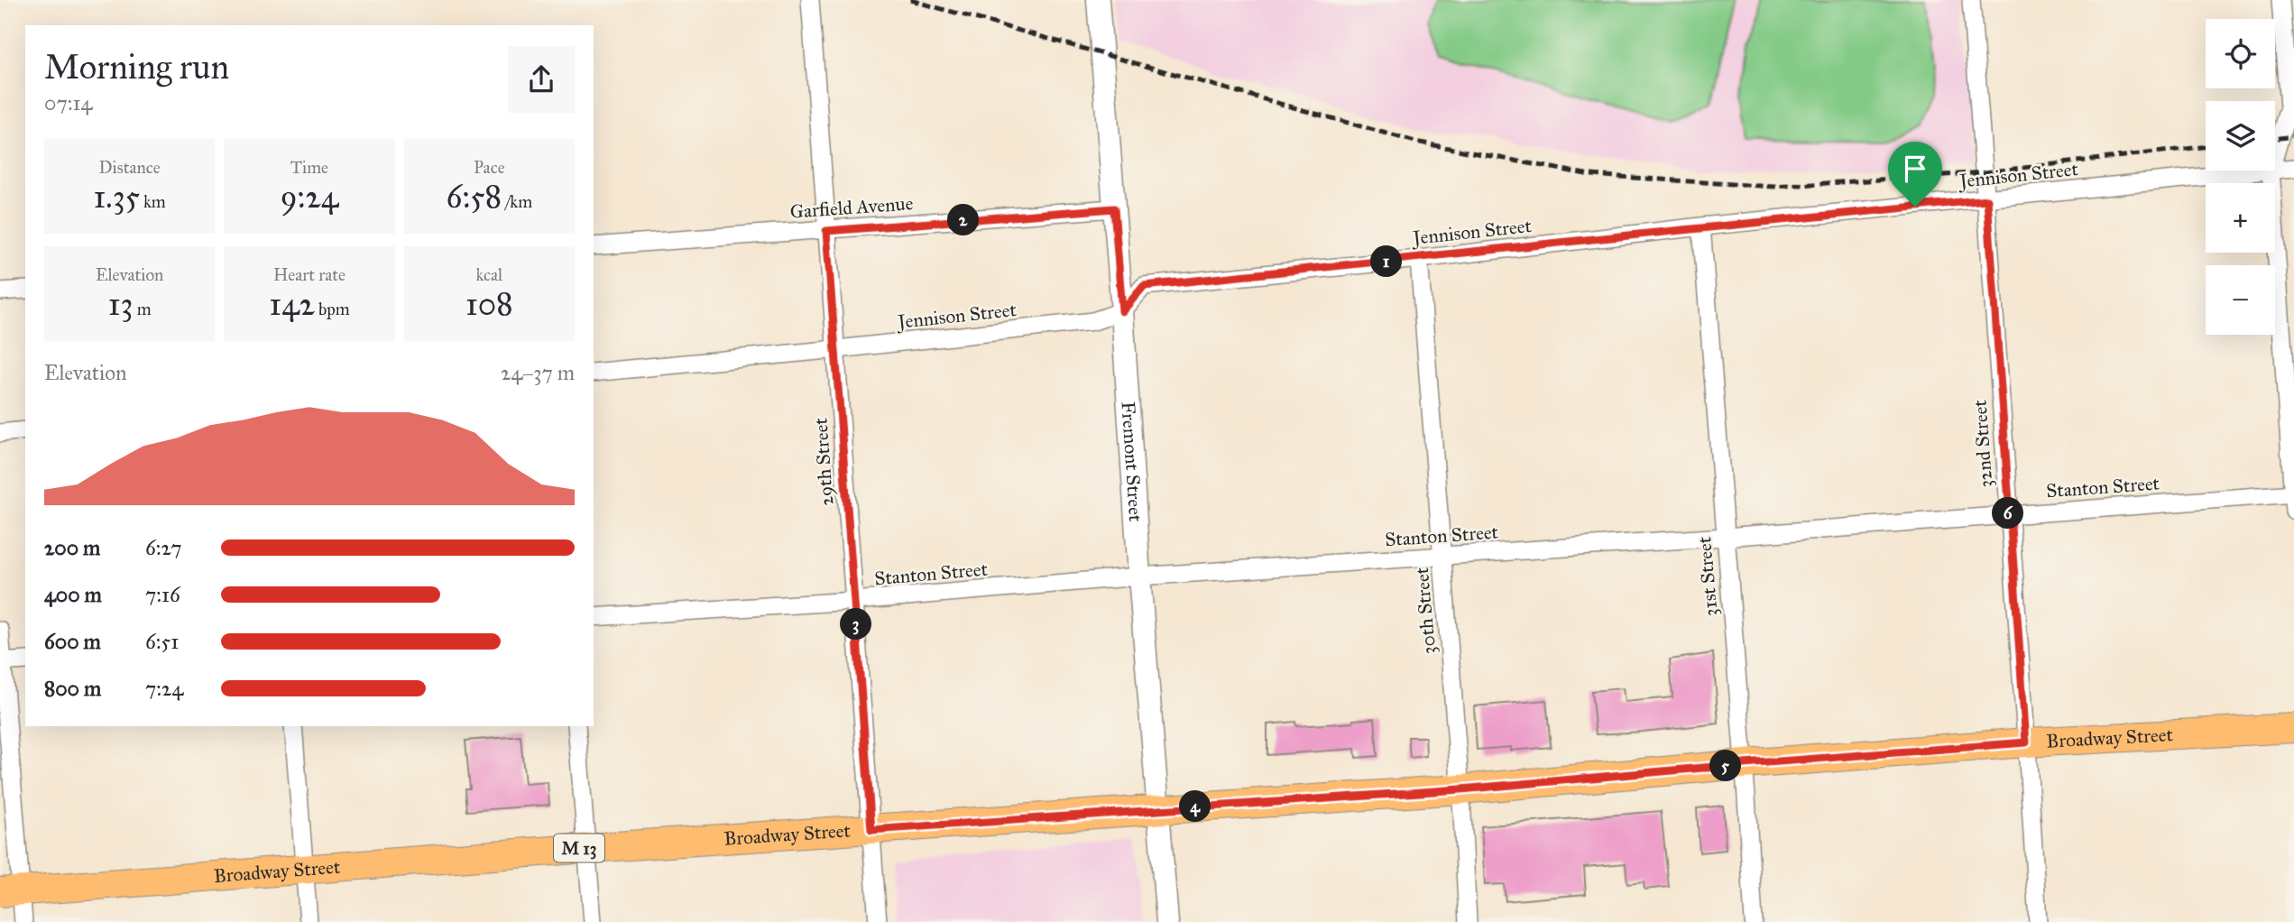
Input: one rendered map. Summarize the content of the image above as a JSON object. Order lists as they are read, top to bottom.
{
  "streets": {
    "main road": ["Broadway Street", "M 13"],
    "street": [
      "Jennison Street",
      "Garfield Avenue",
      "32nd Street",
      "Fremont Street",
      "29th Street",
      "Stanton Street",
      "31st Street",
      "30th Street"
    ]
  },
  "crossings": [
    ["Jennison Street", "32nd Street"],
    ["Jennison Street", "Fremont Street"],
    ["Jennison Street", "29th Street"],
    ["Jennison Street", "31st Street"],
    ["Jennison Street", "30th Street"],
    ["Garfield Avenue", "Fremont Street"],
    ["Garfield Avenue", "29th Street"],
    ["32nd Street", "Stanton Street"],
    ["32nd Street", "Broadway Street"],
    ["Fremont Street", "Stanton Street"],
    ["Fremont Street", "Broadway Street"],
    ["29th Street", "Stanton Street"],
    ["29th Street", "Broadway Street"],
    ["Stanton Street", "31st Street"],
    ["Stanton Street", "30th Street"],
    ["31st Street", "Broadway Street"],
    ["30th Street", "Broadway Street"]
  ],
  "page": {
    "map_buttons": ["+", "−"],
    "heading": ["Morning run", "07:14"],
    "stats": [
      ["Distance", "1.35 km"],
      ["Time", "9:24"],
      ["Pace", "6:58 /km"],
      ["Elevation", "13 m"],
      ["Heart rate", "142 bpm"],
      ["kcal", "108"]
    ],
    "pins": [
      "2",
      "1",
      "6",
      "3",
      "5",
      "4"
    ],
    "chart": ["Elevation", "24–37 m"],
    "list": [
      {
        "name": "200 m",
        "note": "6:27"
      },
      {
        "name": "400 m",
        "note": "7:16"
      },
      {
        "name": "600 m",
        "note": "6:51"
      },
      {
        "name": "800 m",
        "note": "7:24"
      }
    ]
  }
}
